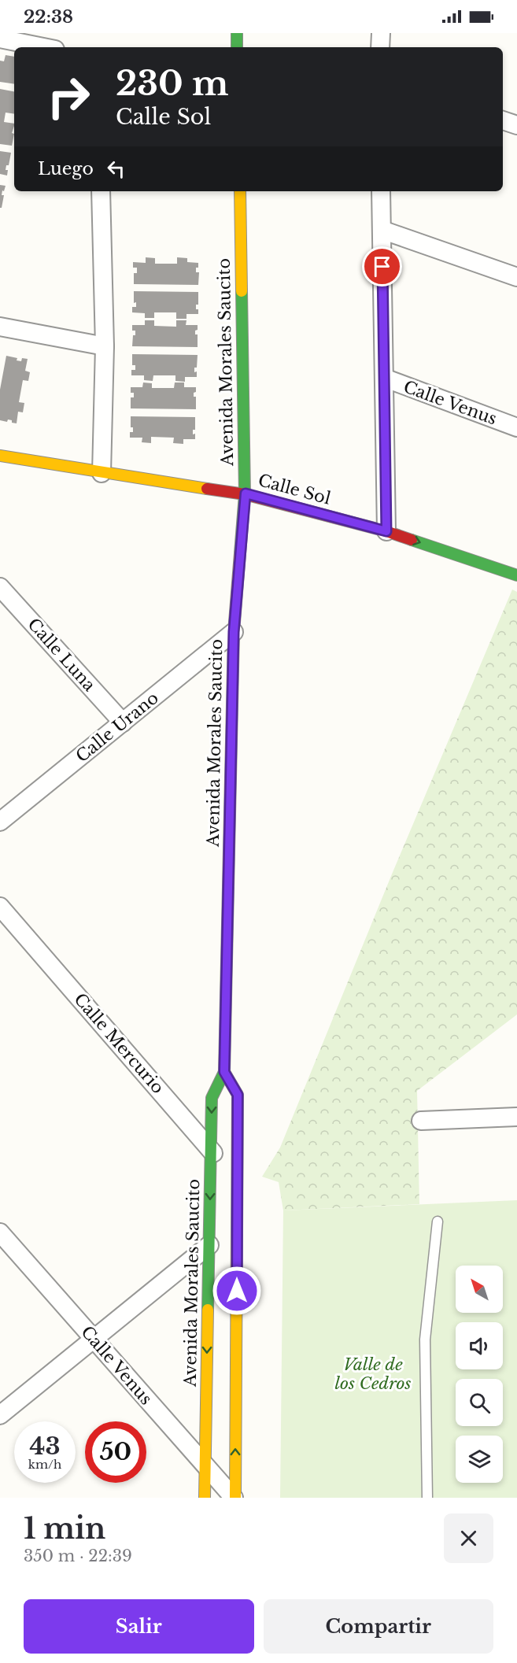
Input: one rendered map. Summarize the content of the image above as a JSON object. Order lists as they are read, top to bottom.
{
  "streets": {
    "main road": ["Avenida Morales Saucito", "Calle Sol"],
    "street": [
      "Calle Venus",
      "Calle Luna",
      "Calle Urano",
      "Calle Mercurio"
    ]
  },
  "crossings": [
    ["Avenida Morales Saucito", "Calle Venus"],
    ["Avenida Morales Saucito", "Calle Sol"],
    ["Avenida Morales Saucito", "Calle Urano"],
    ["Avenida Morales Saucito", "Calle Mercurio"],
    ["Calle Luna", "Calle Urano"]
  ],
  "parks": ["Valle de los Cedros"],
  "north": "top left",
  "page": {
    "status": "22:38",
    "turn": ["230 m", "Calle Sol"],
    "then": "Luego",
    "speed": "43 km/h",
    "limit": "50",
    "heading": ["1 min", "350 m · 22:39"],
    "buttons": ["Salir", "Compartir"]
  }
}
